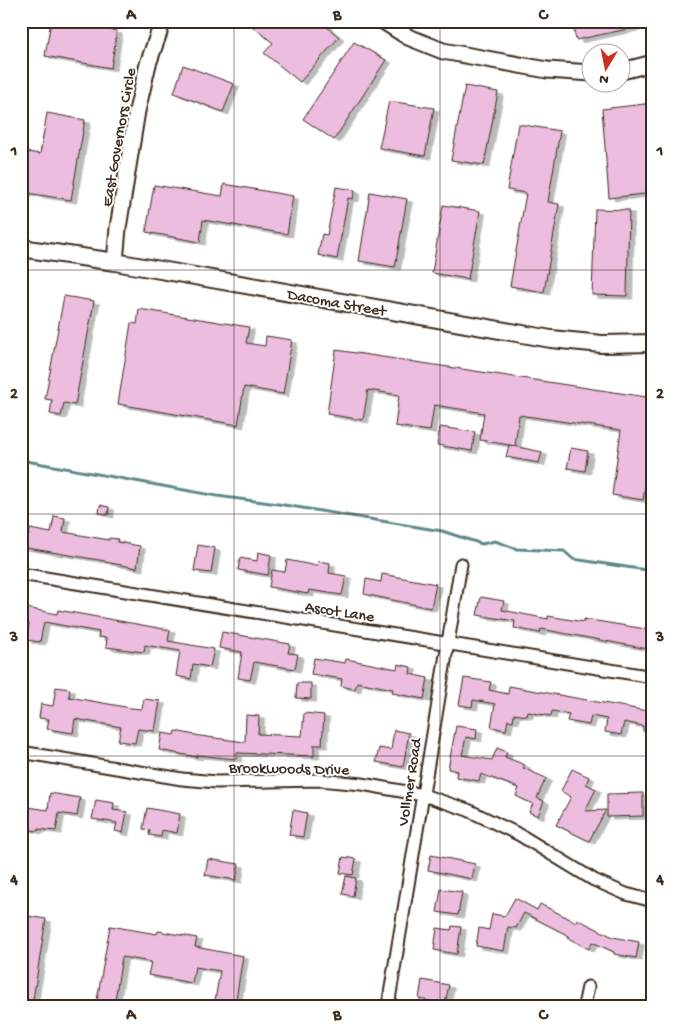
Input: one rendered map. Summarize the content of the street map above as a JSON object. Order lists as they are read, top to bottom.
{
  "streets": {
    "main road": ["Dacoma Street"],
    "street": [
      "East Governors Circle",
      "Ascot Lane",
      "Brookwoods Drive",
      "Vollmer Road"
    ]
  },
  "crossings": [
    ["East Governors Circle", "Dacoma Street"],
    ["Ascot Lane", "Vollmer Road"],
    ["Brookwoods Drive", "Vollmer Road"]
  ],
  "north": "bottom",
  "grid": {
    "columns": ["A", "B", "C"],
    "rows": [
      "1",
      "2",
      "3",
      "4"
    ]
  }
}
